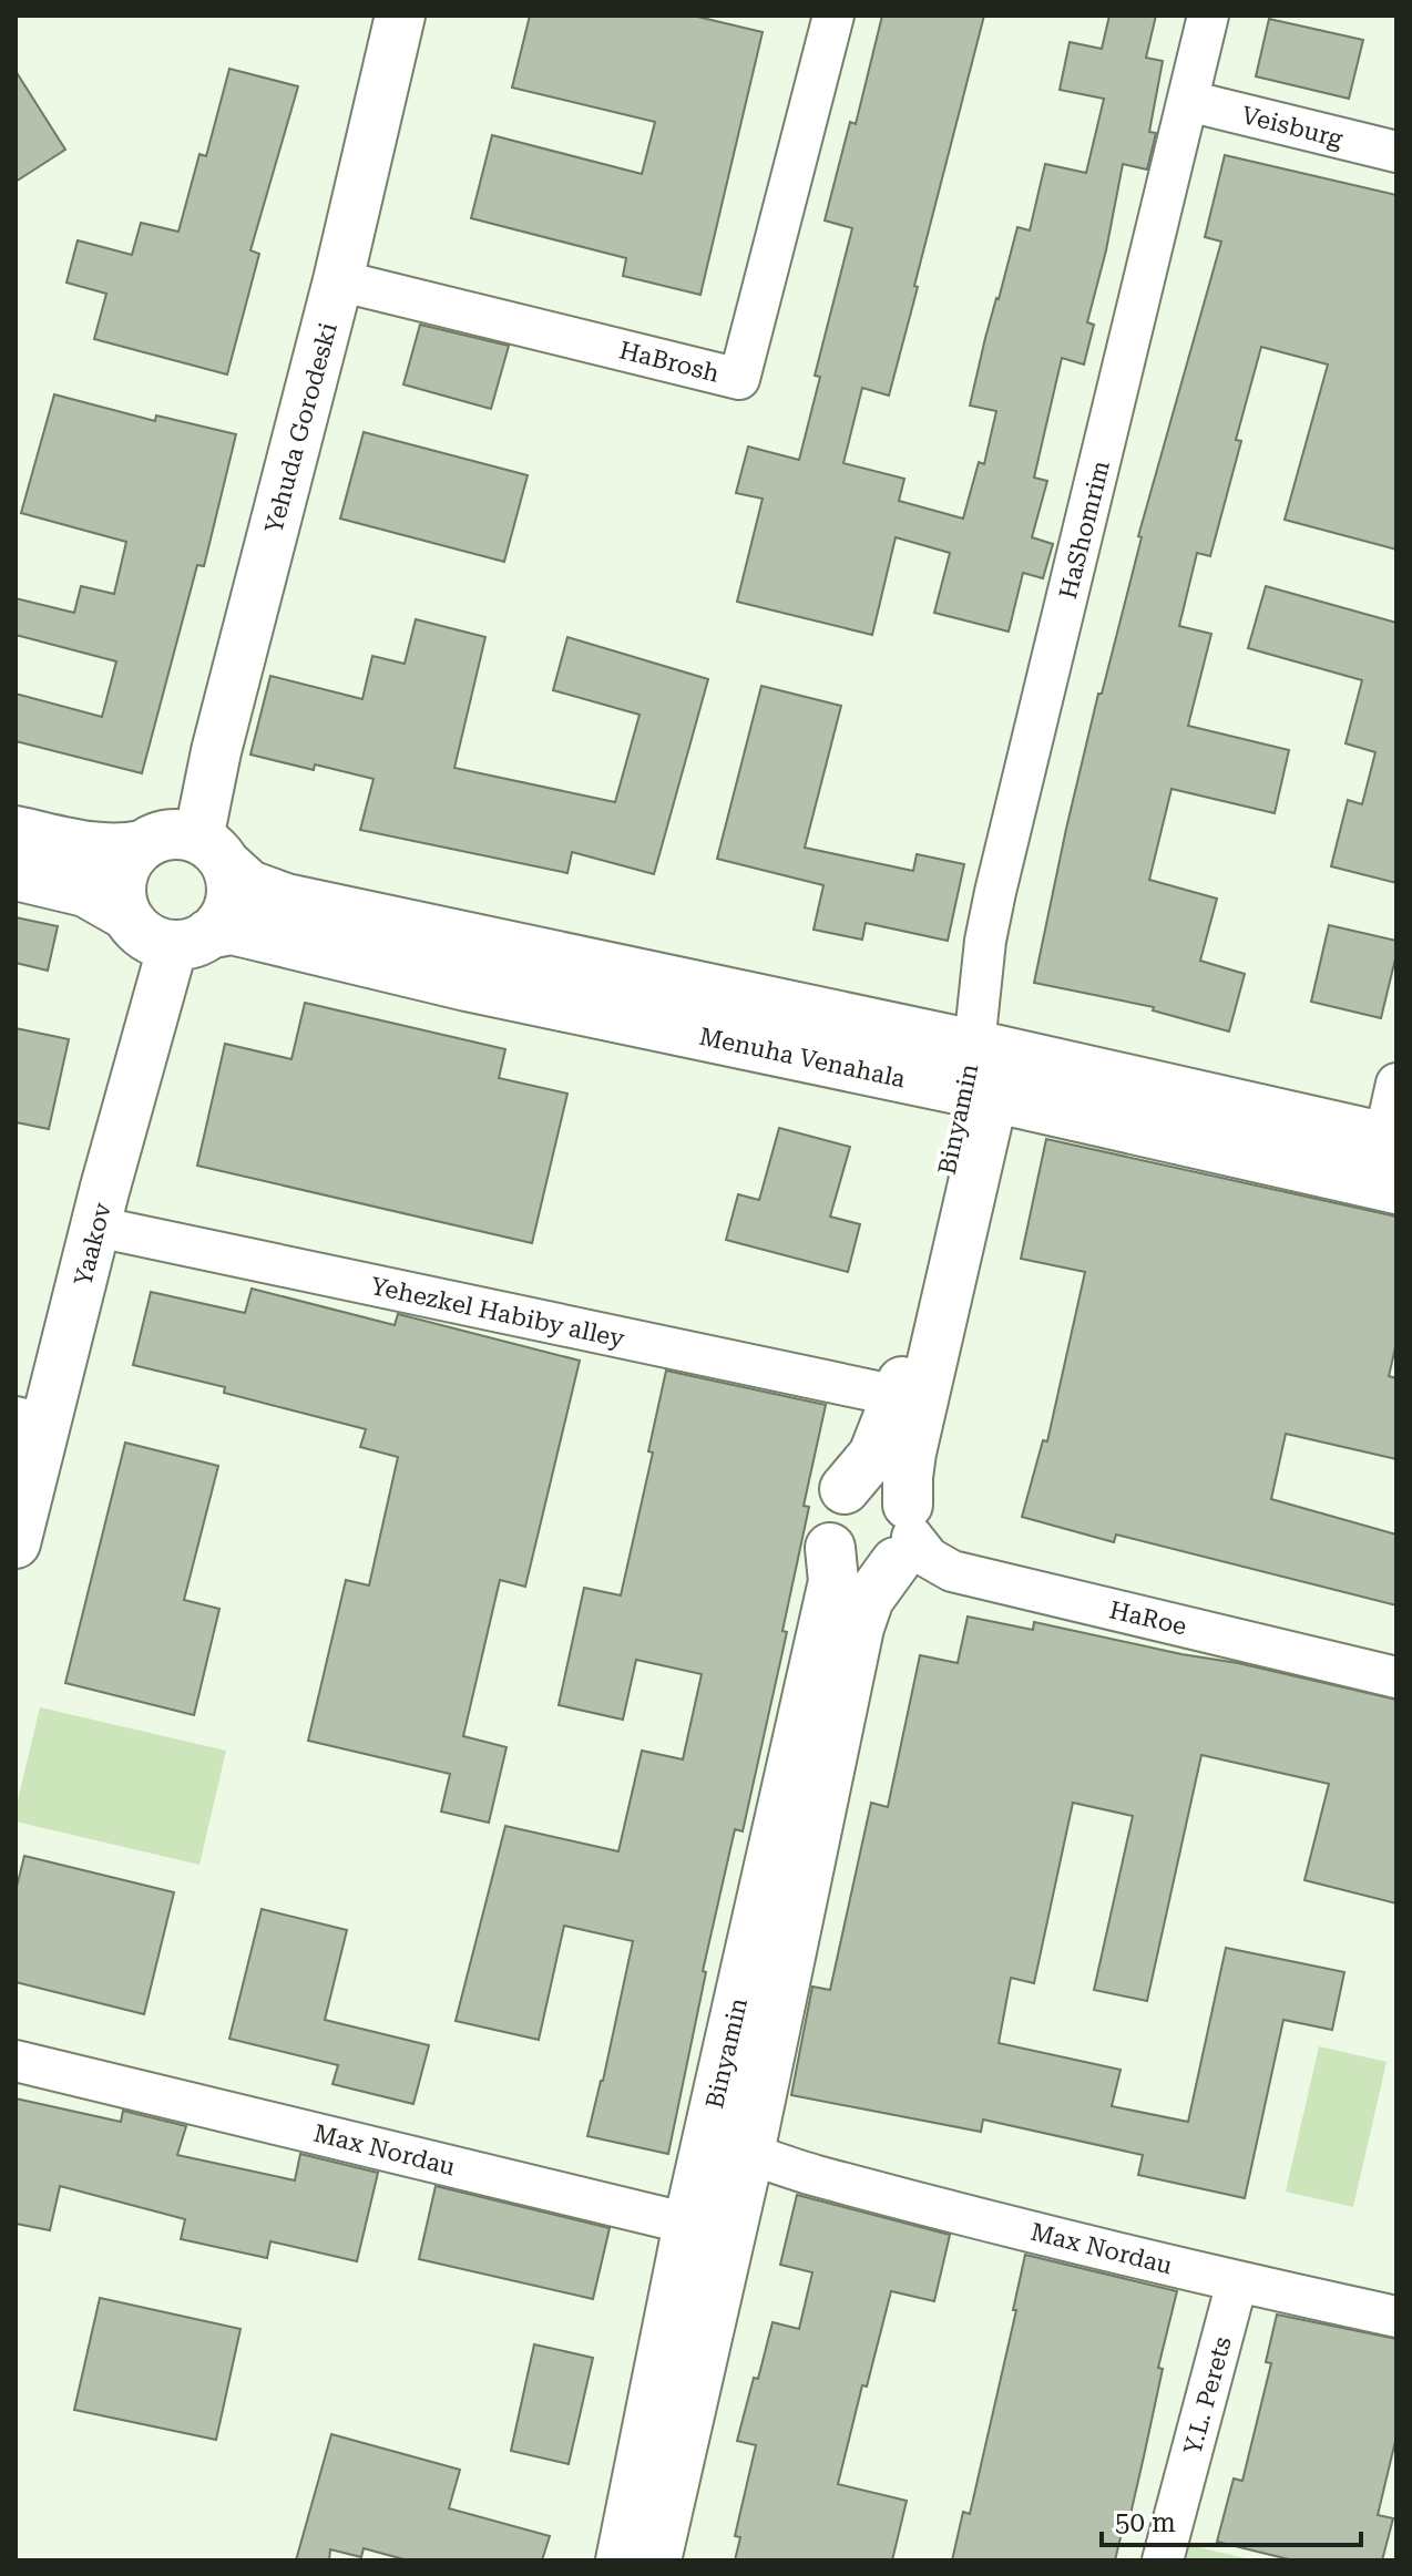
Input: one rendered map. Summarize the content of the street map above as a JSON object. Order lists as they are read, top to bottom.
{
  "streets": {
    "street": [
      "Veisburg",
      "HaBrosh",
      "Yehuda Gorodeski",
      "HaShomrim",
      "Menuha Venahala",
      "Binyamin",
      "Yaakov",
      "Yehezkel Habiby alley",
      "HaRoe",
      "Max Nordau",
      "Y.L. Perets"
    ]
  },
  "crossings": [
    ["Veisburg", "HaShomrim"],
    ["HaBrosh", "Yehuda Gorodeski"],
    ["Yehuda Gorodeski", "Menuha Venahala"],
    ["Yehuda Gorodeski", "Yaakov"],
    ["HaShomrim", "Menuha Venahala"],
    ["HaShomrim", "Binyamin"],
    ["Menuha Venahala", "Binyamin"],
    ["Menuha Venahala", "Yaakov"],
    ["Binyamin", "Yehezkel Habiby alley"],
    ["Binyamin", "HaRoe"],
    ["Binyamin", "Max Nordau"],
    ["Yaakov", "Yehezkel Habiby alley"],
    ["Max Nordau", "Y.L. Perets"]
  ],
  "scale_bar": "50 m"
}
